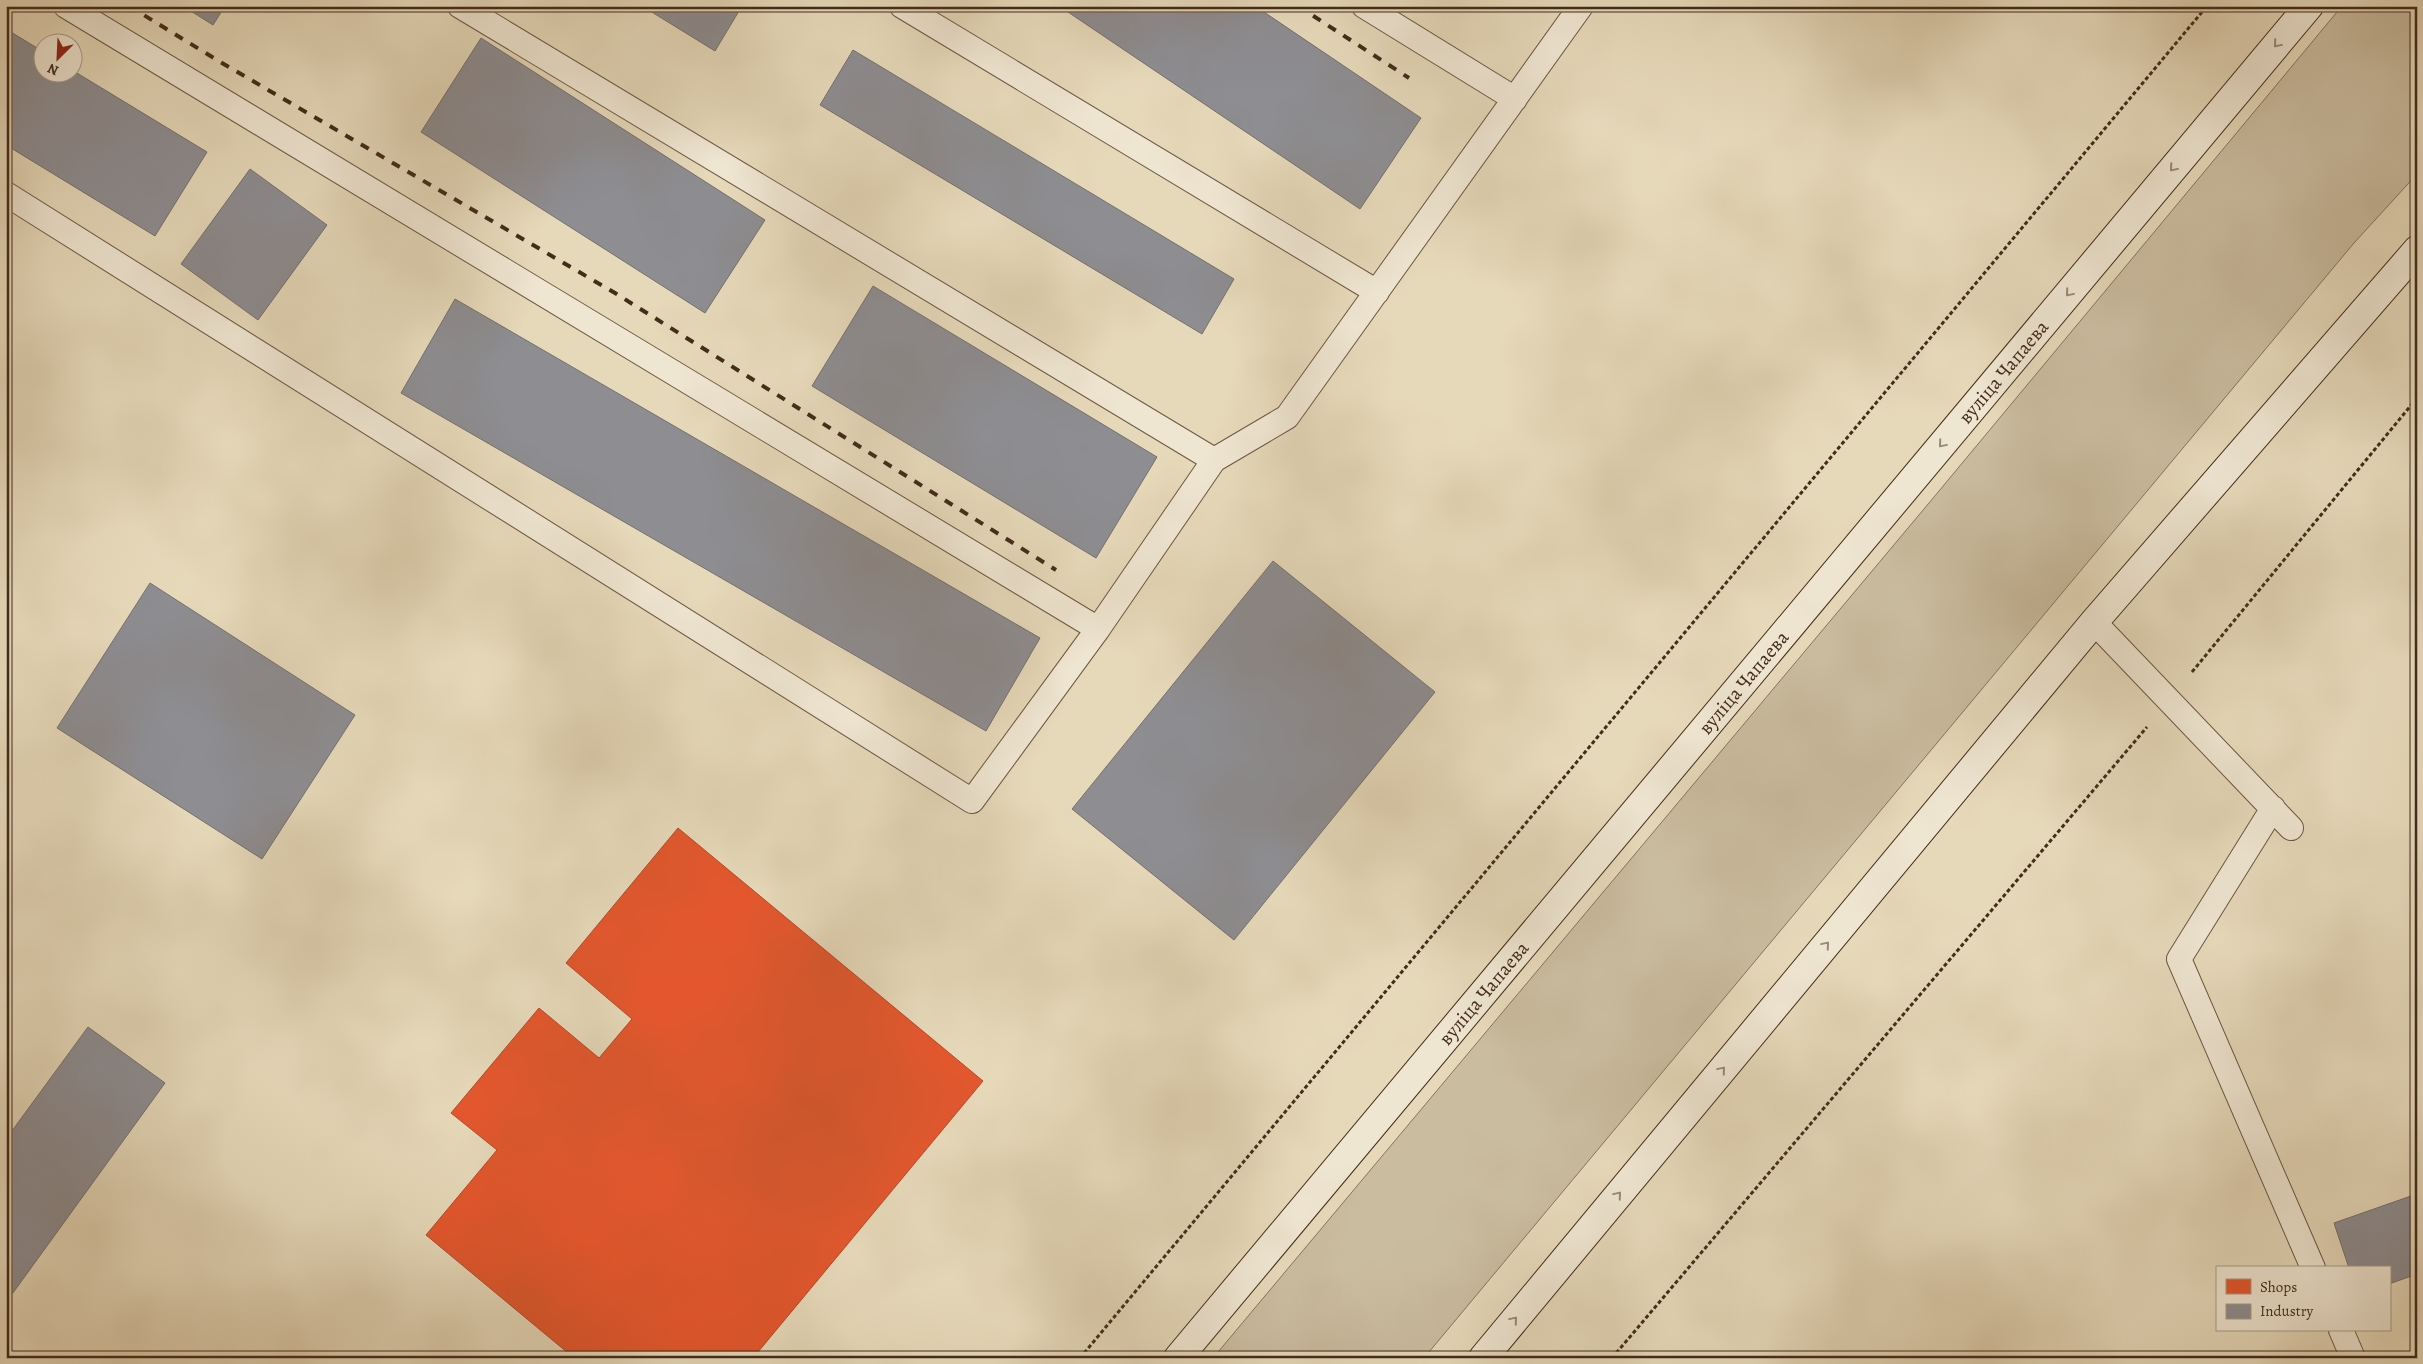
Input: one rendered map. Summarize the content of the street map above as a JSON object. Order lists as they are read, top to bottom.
{
  "streets": {
    "main road": ["вуліца Чапаева"]
  },
  "legend": ["Shops", "Industry"],
  "north": "bottom left"
}
